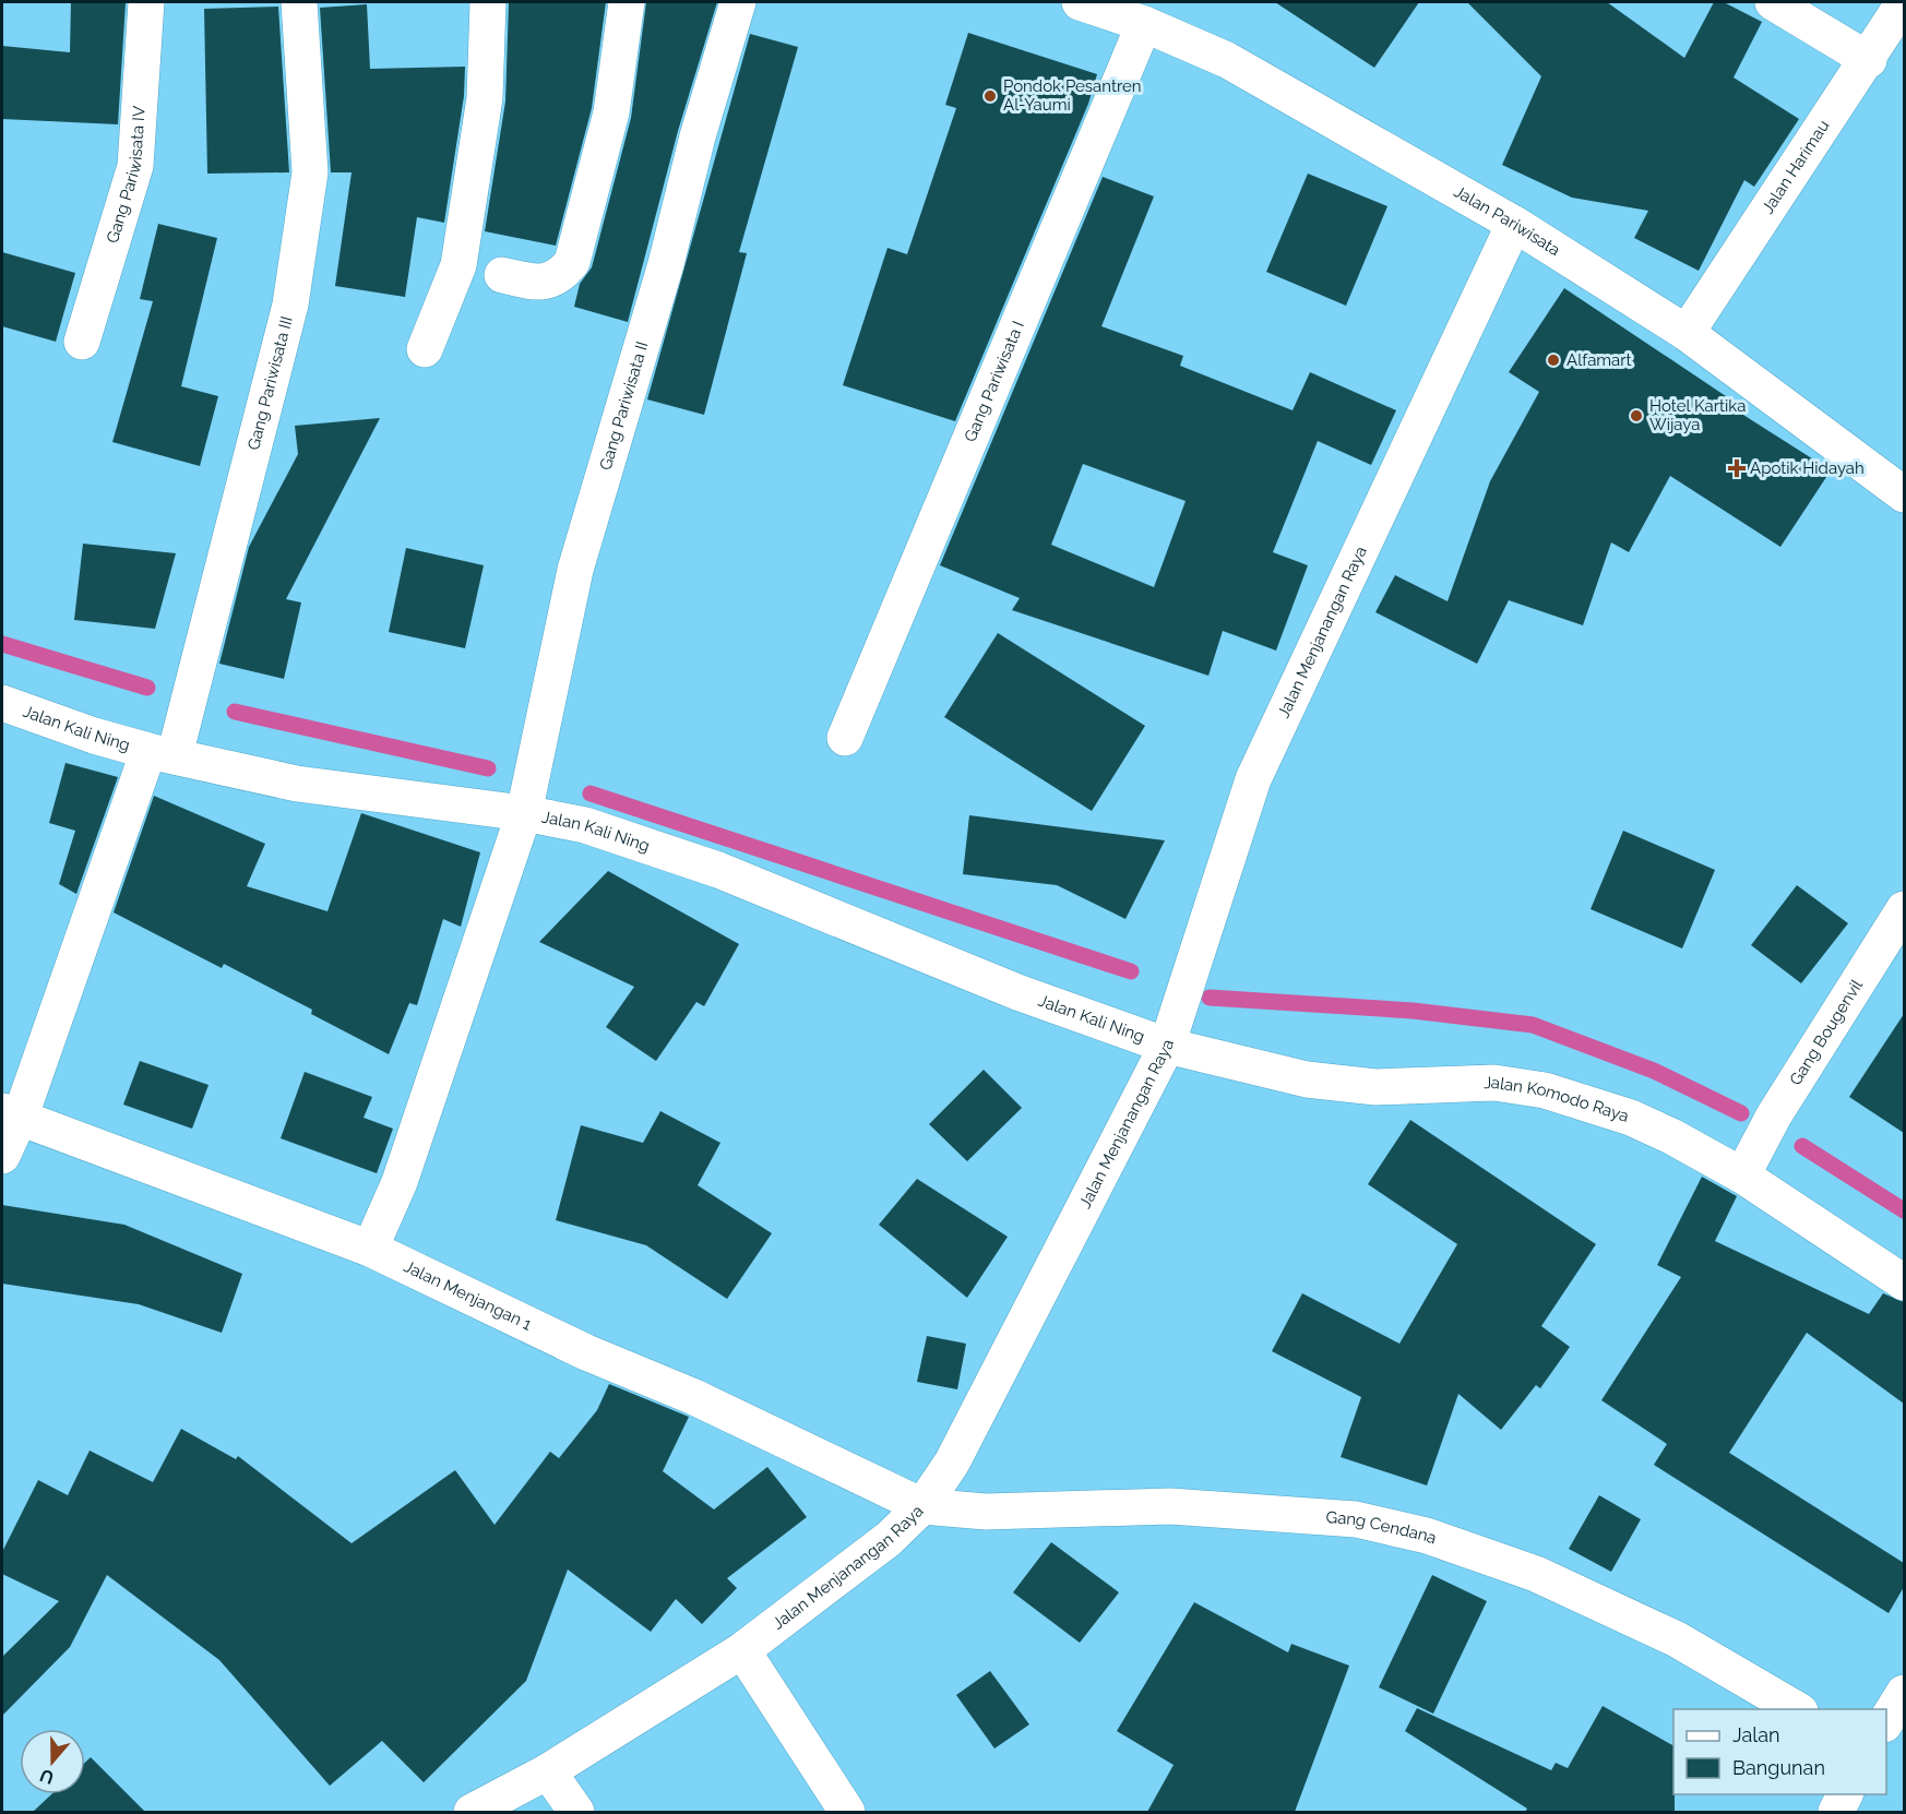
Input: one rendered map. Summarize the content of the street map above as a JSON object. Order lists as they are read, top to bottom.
{
  "streets": {
    "street": [
      "Jalan Harimau",
      "Gang Pariwisata IV",
      "Jalan Pariwisata",
      "Gang Pariwisata I",
      "Gang Pariwisata III",
      "Gang Pariwisata II",
      "Jalan Menjanangan Raya",
      "Jalan Kali Ning",
      "Gang Bougenvil",
      "Jalan Komodo Raya",
      "Jalan Menjangan 1",
      "Gang Cendana"
    ]
  },
  "crossings": [
    ["Jalan Harimau", "Jalan Pariwisata"],
    ["Jalan Pariwisata", "Gang Pariwisata I"],
    ["Jalan Pariwisata", "Jalan Menjanangan Raya"],
    ["Gang Pariwisata III", "Jalan Kali Ning"],
    ["Gang Pariwisata III", "Jalan Menjangan 1"],
    ["Gang Pariwisata II", "Jalan Kali Ning"],
    ["Gang Pariwisata II", "Jalan Menjangan 1"],
    ["Jalan Menjanangan Raya", "Jalan Kali Ning"],
    ["Jalan Menjanangan Raya", "Jalan Komodo Raya"],
    ["Jalan Menjanangan Raya", "Jalan Menjangan 1"],
    ["Jalan Menjanangan Raya", "Gang Cendana"],
    ["Jalan Kali Ning", "Jalan Komodo Raya"],
    ["Gang Bougenvil", "Jalan Komodo Raya"],
    ["Jalan Menjangan 1", "Gang Cendana"]
  ],
  "places": {
    "other": ["Pondok Pesantren Al-Yaumi", "Alfamart", "Hotel Kartika Wijaya"],
    "health": ["Apotik Hidayah"]
  },
  "legend": ["Jalan", "Bangunan"],
  "north": "bottom"
}
